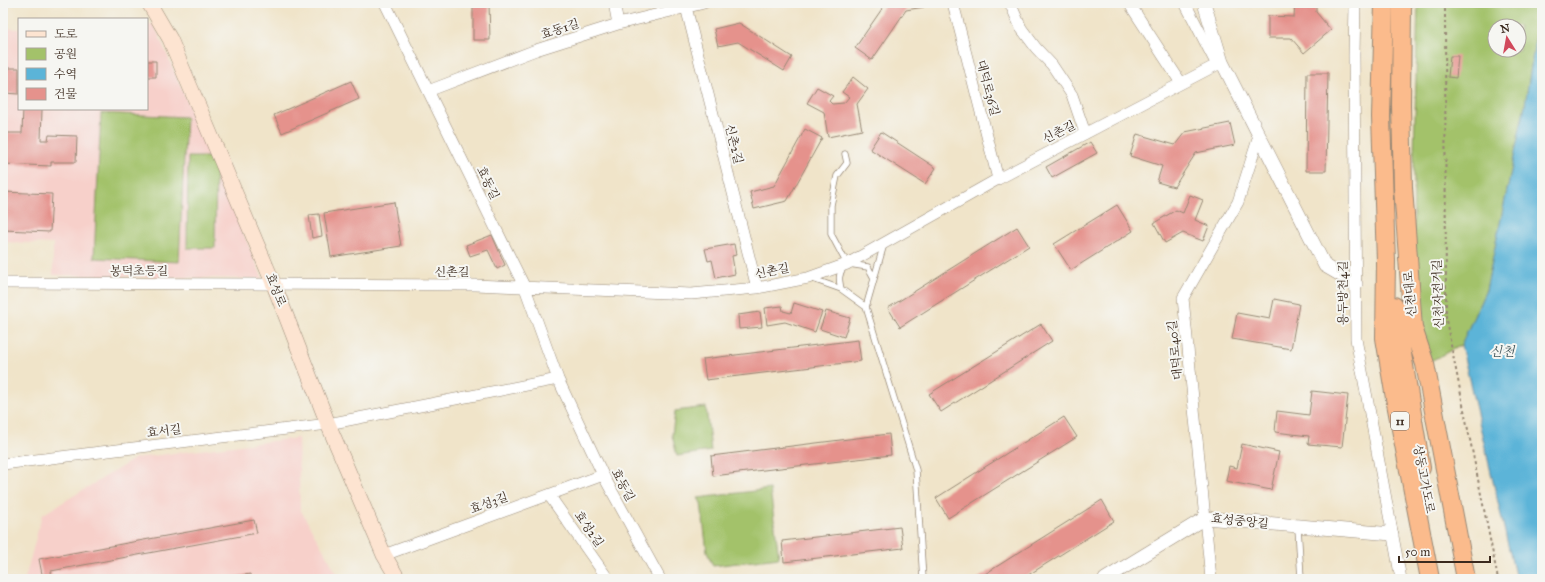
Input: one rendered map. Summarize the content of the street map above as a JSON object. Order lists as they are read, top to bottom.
{
  "streets": {
    "highway": ["신천대로", "11", "상동고가도로"],
    "main road": ["효성로"],
    "street": [
      "효동1길",
      "대덕로36길",
      "신촌길",
      "신촌2길",
      "효동길",
      "봉덕초등길",
      "용두방천4길",
      "대덕로40길",
      "효서길",
      "효성3길",
      "효성중앙길",
      "효성2길"
    ],
    "path": ["신천자전거길"]
  },
  "crossings": [
    ["효동1길", "신촌2길"],
    ["효동1길", "효동길"],
    ["대덕로36길", "신촌길"],
    ["신촌길", "신촌2길"],
    ["신촌길", "효동길"],
    ["신촌길", "봉덕초등길"],
    ["신촌길", "효성로"],
    ["효동길", "효성3길"],
    ["봉덕초등길", "효성로"],
    ["효성로", "효서길"],
    ["효성로", "효성3길"],
    ["용두방천4길", "효성중앙길"],
    ["신천대로", "상동고가도로"],
    ["대덕로40길", "효성중앙길"],
    ["효성3길", "효성2길"]
  ],
  "water": ["신천"],
  "legend": [
    "도로",
    "공원",
    "수역",
    "건물"
  ],
  "scale_bar": "50 m",
  "north": "top"
}
